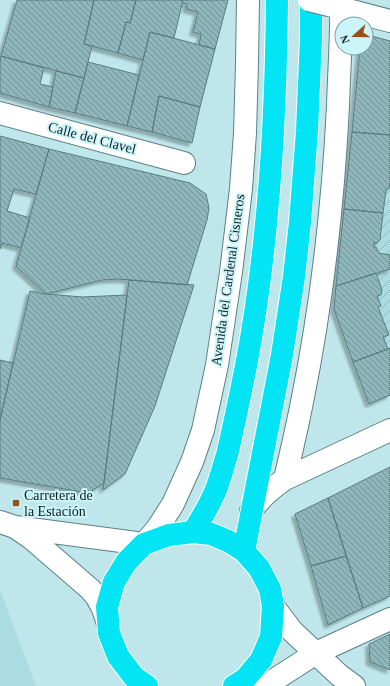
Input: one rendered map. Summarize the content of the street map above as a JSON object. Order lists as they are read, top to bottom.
{
  "streets": {
    "highway": ["Avenida del Cardenal Cisneros"],
    "street": ["Calle del Clavel"]
  },
  "places": {
    "transit": ["Carretera de la Estación"]
  },
  "north": "left"
}
